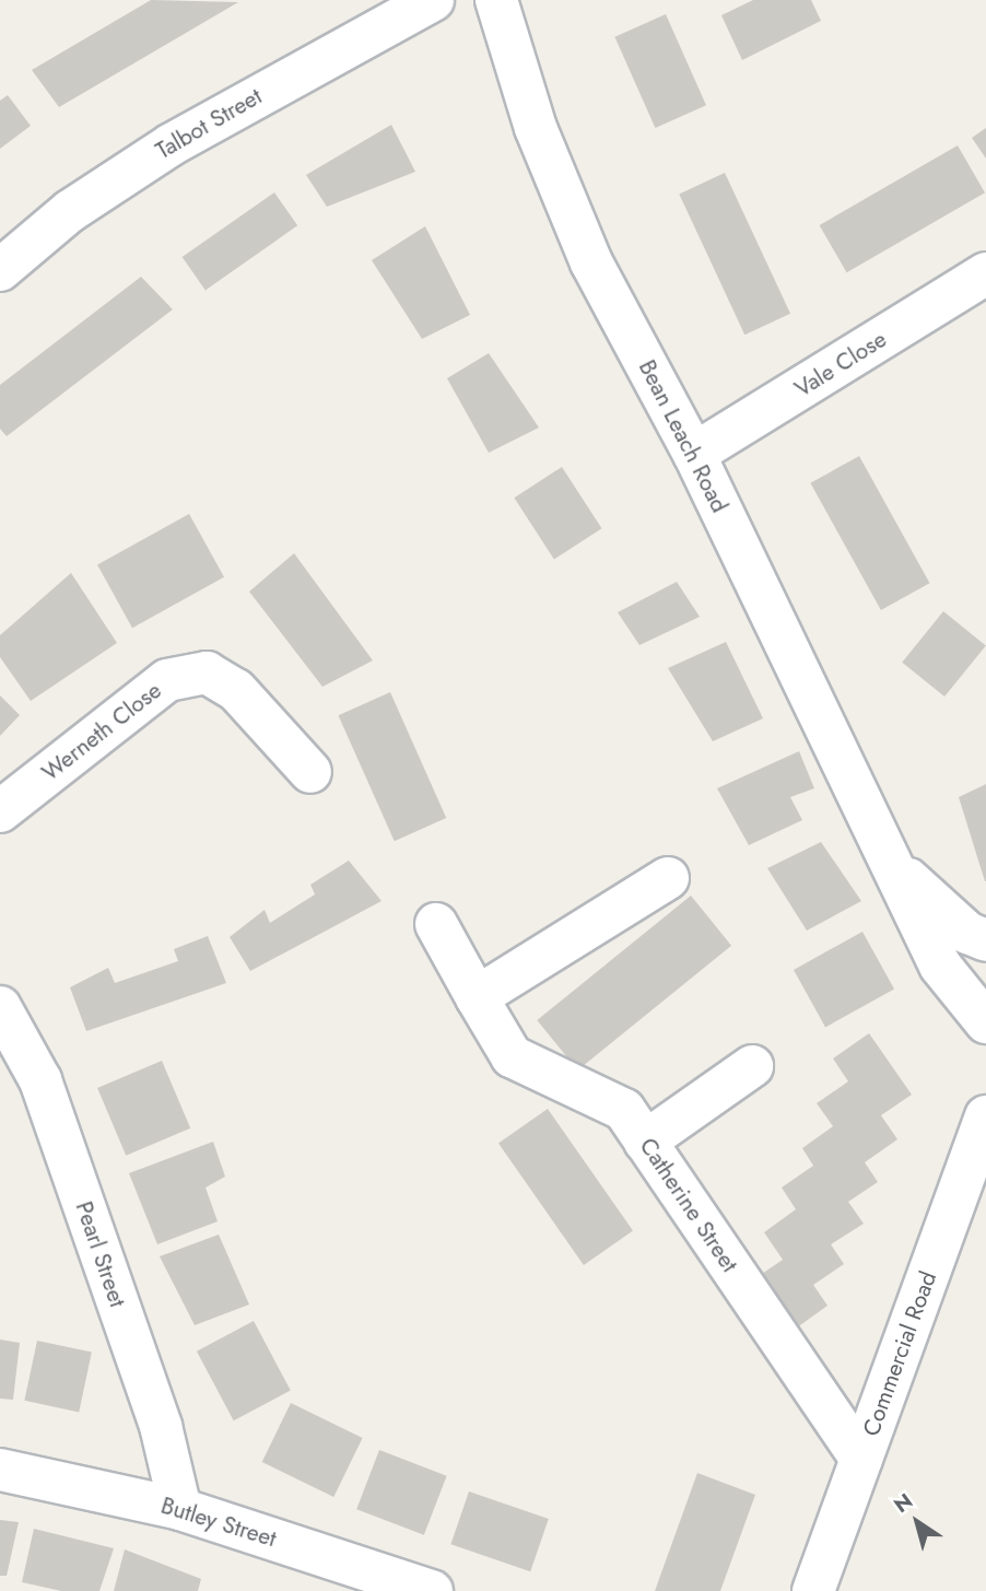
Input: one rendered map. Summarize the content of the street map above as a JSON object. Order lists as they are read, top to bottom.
{
  "streets": {
    "street": [
      "Talbot Street",
      "Vale Close",
      "Bean Leach Road",
      "Werneth Close",
      "Catherine Street",
      "Pearl Street",
      "Commercial Road",
      "Butley Street"
    ]
  },
  "crossings": [
    ["Vale Close", "Bean Leach Road"],
    ["Catherine Street", "Commercial Road"],
    ["Pearl Street", "Butley Street"]
  ],
  "north": "top left"
}
